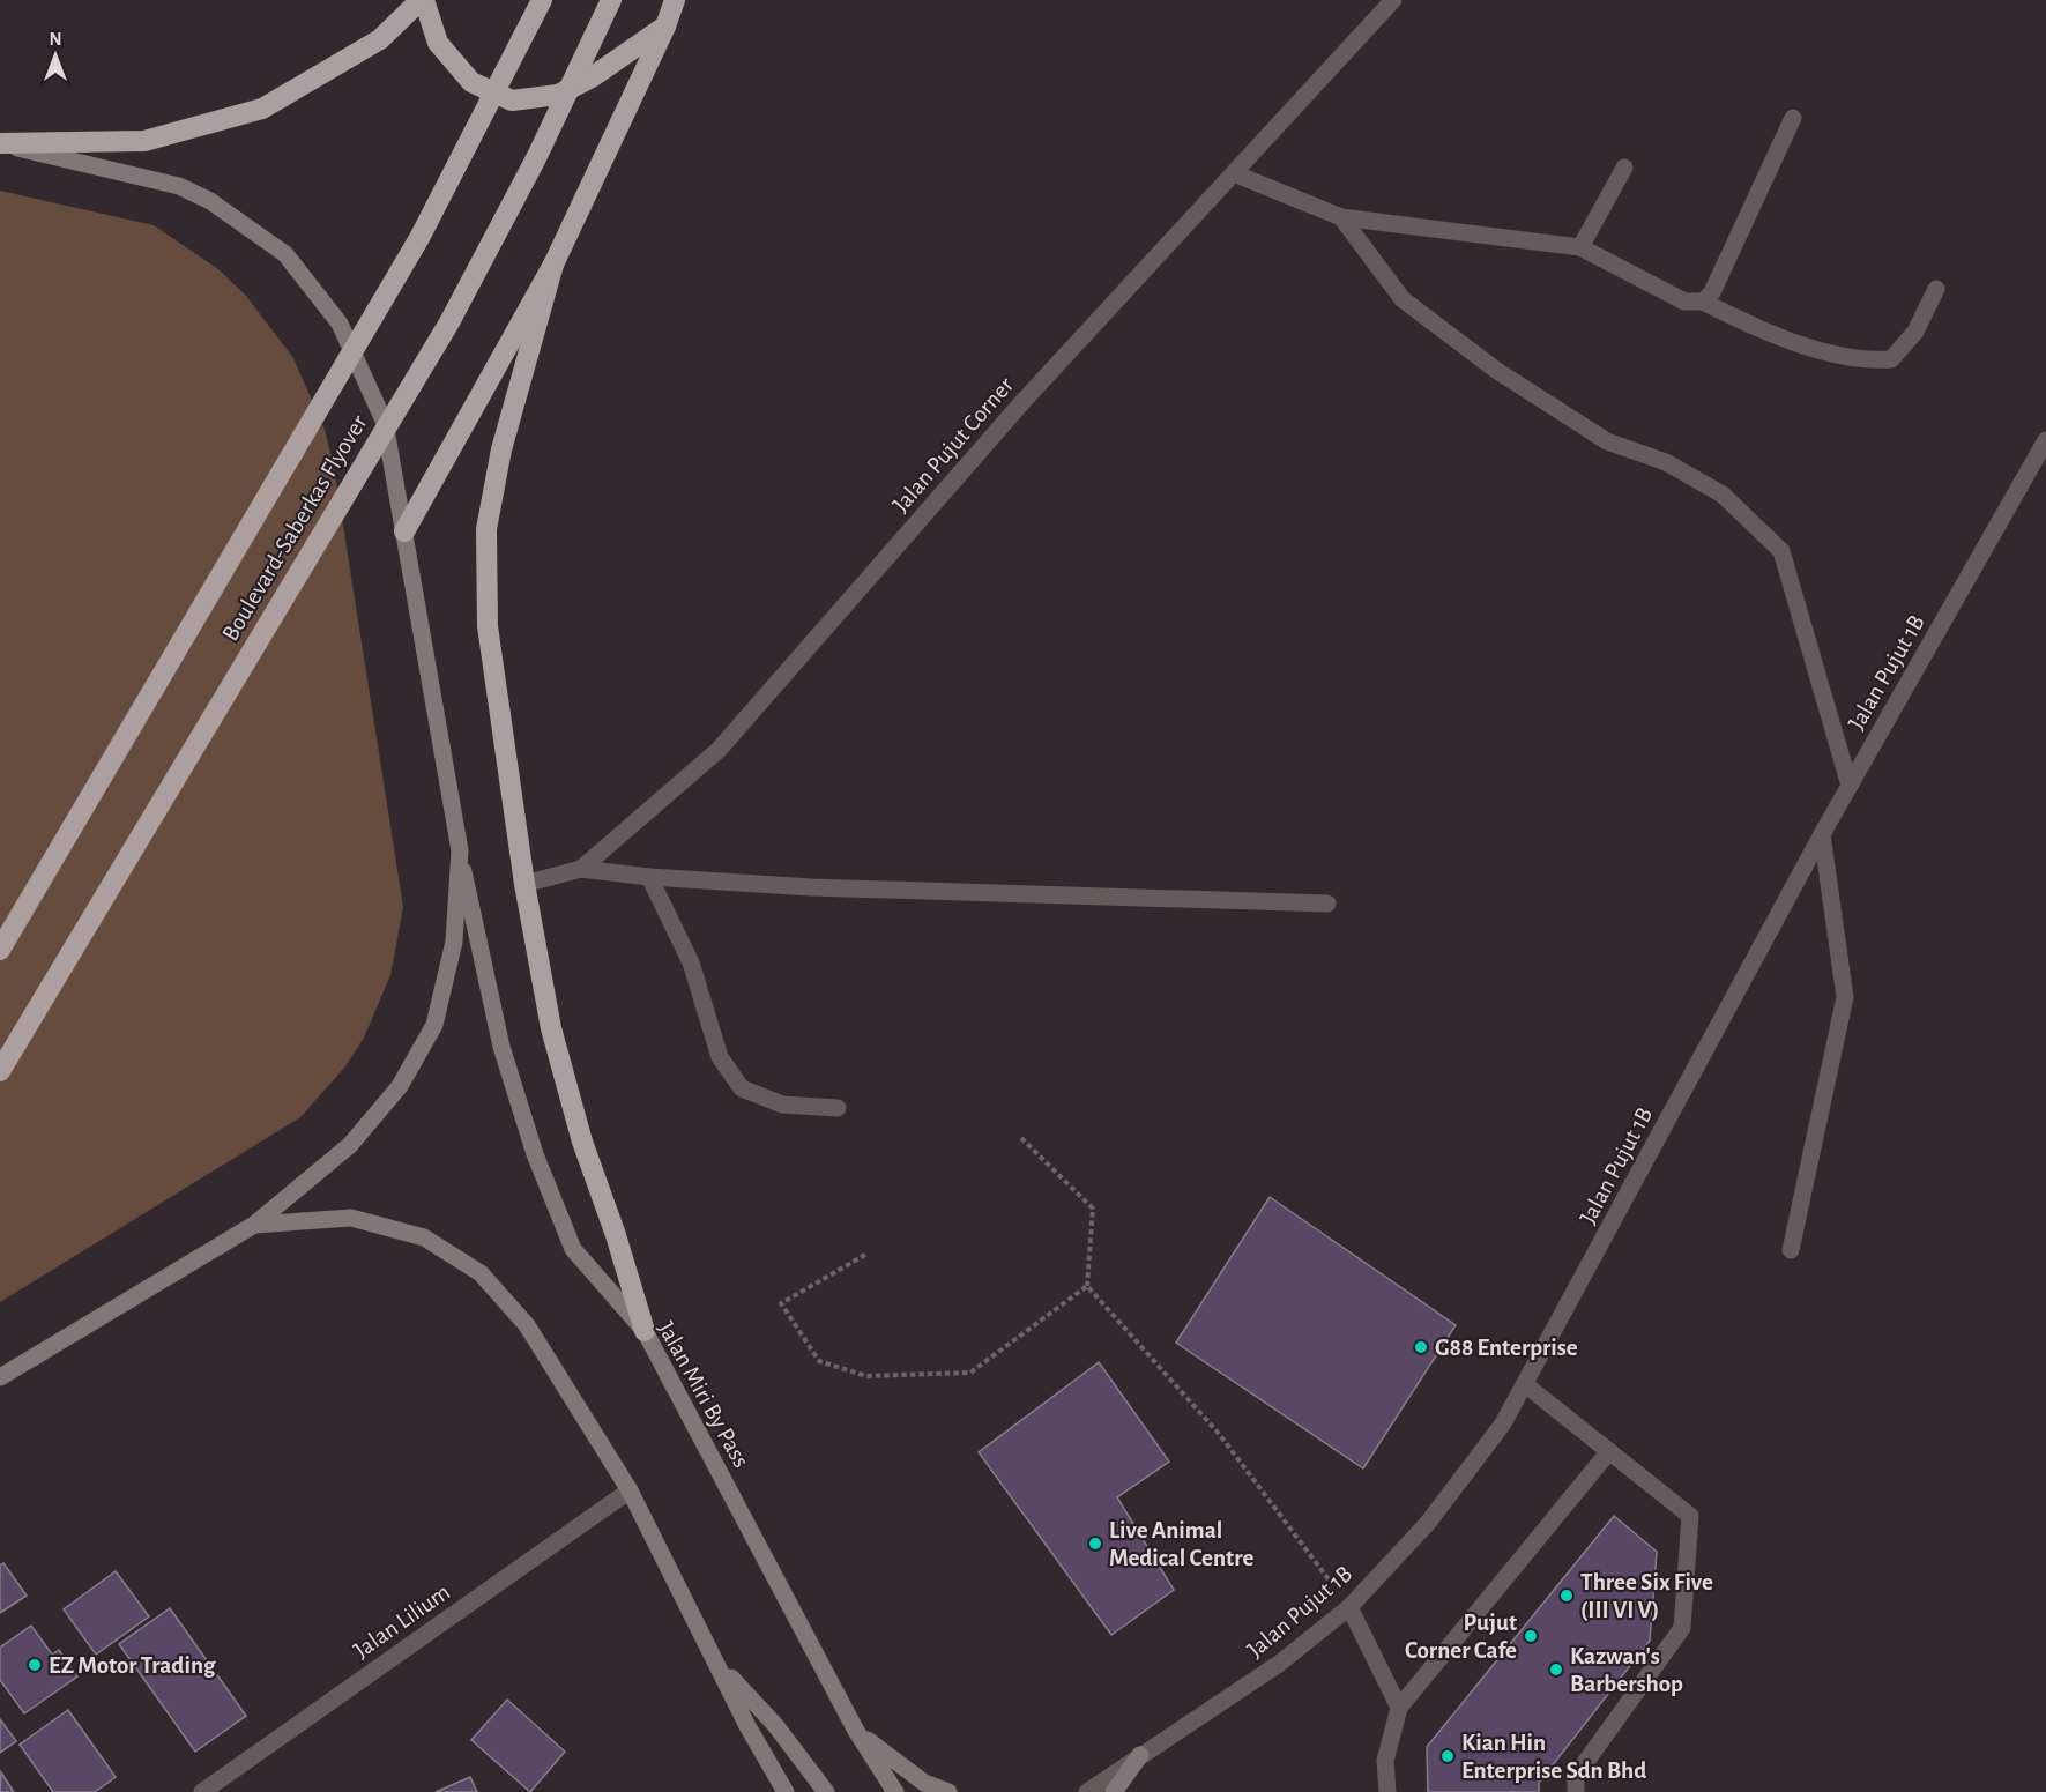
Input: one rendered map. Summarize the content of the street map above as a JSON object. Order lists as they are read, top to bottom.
{
  "streets": {
    "highway": ["Boulevard-Saberkas Flyover"],
    "street": [
      "Jalan Pujut Corner",
      "Jalan Pujut 1B",
      "Jalan Miri By Pass",
      "Jalan Lilium"
    ]
  },
  "places": [
    "G88 Enterprise",
    "Live Animal Medical Centre",
    "Three Six Five (III VI V)",
    "Pujut Corner Cafe",
    "EZ Motor Trading",
    "Kazwan's Barbershop",
    "Kian Hin Enterprise Sdn Bhd"
  ],
  "north": "top"
}
